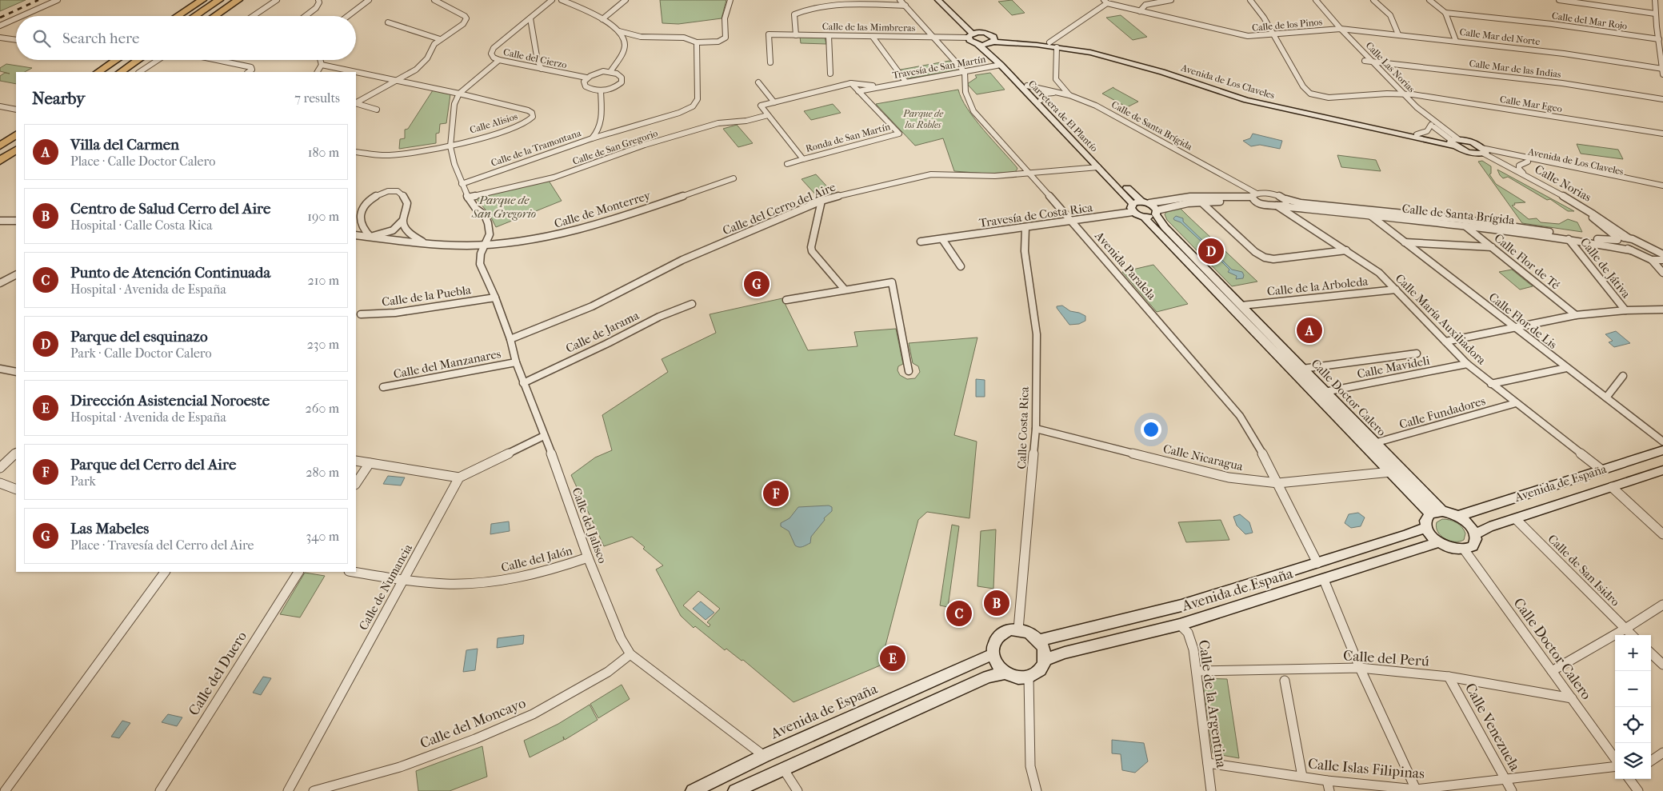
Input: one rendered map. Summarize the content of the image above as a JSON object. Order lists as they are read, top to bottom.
{
  "streets": {
    "street": [
      "Calle del Mar Rojo",
      "Calle de los Pinos",
      "Calle de las Mimbreras",
      "Calle Mar del Norte",
      "Calle del Cierzo",
      "Travesía de San Martín",
      "Calle Las Norias",
      "Calle Mar de las Indias",
      "Avenida de Los Claveles",
      "Calle Mar Egeo",
      "Carretera de El Plantío",
      "Calle Alisios",
      "Calle de Santa Brígida",
      "Ronda de San Martín",
      "Calle de San Gregorio",
      "Calle de la Tramontana",
      "Calle Norias",
      "Calle del Cerro del Aire",
      "Calle de Monterrey",
      "Travesía de Costa Rica",
      "Calle Flor de Té",
      "Avenida Paralela",
      "Calle de Játiva",
      "Calle de la Arboleda",
      "Calle de la Puebla",
      "Calle María Auxiliadora",
      "Calle Flor de Lis",
      "Calle de Jarama",
      "Calle del Manzanares",
      "Calle Mavideli",
      "Calle Doctor Calero",
      "Calle Fundadores",
      "Calle Costa Rica",
      "Calle Nicaragua",
      "Avenida de España",
      "Calle del Jalisco",
      "Calle del Jalón",
      "Calle de San Isidro",
      "Calle de Numancia",
      "Calle del Perú",
      "Calle del Duero",
      "Calle de la Argentina",
      "Calle del Moncayo",
      "Calle Venezuela",
      "Calle Islas Filipinas"
    ]
  },
  "crossings": [
    ["Calle de los Pinos", "Calle Mar del Norte"],
    ["Calle de los Pinos", "Calle Mar Egeo"],
    ["Calle de las Mimbreras", "Carretera de El Plantío"],
    ["Calle Mar del Norte", "Calle Las Norias"],
    ["Travesía de San Martín", "Carretera de El Plantío"],
    ["Travesía de San Martín", "Ronda de San Martín"],
    ["Travesía de San Martín", "Avenida Paralela"],
    ["Calle Las Norias", "Calle Mar de las Indias"],
    ["Calle Las Norias", "Avenida de Los Claveles"],
    ["Calle Las Norias", "Calle Mar Egeo"],
    ["Avenida de Los Claveles", "Carretera de El Plantío"],
    ["Avenida de Los Claveles", "Calle Norias"],
    ["Carretera de El Plantío", "Calle de Santa Brígida"],
    ["Carretera de El Plantío", "Calle del Cerro del Aire"],
    ["Carretera de El Plantío", "Travesía de Costa Rica"],
    ["Carretera de El Plantío", "Calle Doctor Calero"],
    ["Calle Alisios", "Calle del Jalisco"],
    ["Calle de Santa Brígida", "Calle Norias"],
    ["Calle de Santa Brígida", "Calle Flor de Té"],
    ["Calle de Santa Brígida", "Calle de Játiva"],
    ["Calle de Santa Brígida", "Calle María Auxiliadora"],
    ["Calle de Santa Brígida", "Calle Flor de Lis"],
    ["Ronda de San Martín", "Calle de San Gregorio"],
    ["Calle de San Gregorio", "Calle del Jalisco"],
    ["Calle de la Tramontana", "Calle del Jalisco"],
    ["Calle del Cerro del Aire", "Avenida Paralela"],
    ["Calle del Cerro del Aire", "Calle del Jalisco"],
    ["Calle de Monterrey", "Calle del Jalisco"],
    ["Travesía de Costa Rica", "Avenida Paralela"],
    ["Travesía de Costa Rica", "Calle Costa Rica"],
    ["Avenida Paralela", "Calle Nicaragua"],
    ["Avenida Paralela", "Avenida de España"],
    ["Calle de la Arboleda", "Calle María Auxiliadora"],
    ["Calle de la Arboleda", "Calle Doctor Calero"],
    ["Calle de la Puebla", "Calle del Jalisco"],
    ["Calle María Auxiliadora", "Calle Mavideli"],
    ["Calle María Auxiliadora", "Calle Fundadores"],
    ["Calle María Auxiliadora", "Avenida de España"],
    ["Calle de Jarama", "Calle del Jalisco"],
    ["Calle del Manzanares", "Calle del Jalisco"],
    ["Calle Mavideli", "Calle Doctor Calero"],
    ["Calle Doctor Calero", "Calle Fundadores"],
    ["Calle Doctor Calero", "Calle Nicaragua"],
    ["Calle Doctor Calero", "Avenida de España"],
    ["Calle Doctor Calero", "Calle del Perú"],
    ["Calle Costa Rica", "Calle Nicaragua"],
    ["Calle Costa Rica", "Avenida de España"],
    ["Avenida de España", "Calle del Jalisco"],
    ["Avenida de España", "Calle de San Isidro"],
    ["Avenida de España", "Calle de la Argentina"],
    ["Calle del Jalisco", "Calle del Jalón"],
    ["Calle del Jalisco", "Calle del Moncayo"],
    ["Calle del Jalón", "Calle de Numancia"],
    ["Calle del Perú", "Calle de la Argentina"],
    ["Calle del Perú", "Calle Venezuela"],
    ["Calle de la Argentina", "Calle Islas Filipinas"],
    ["Calle Venezuela", "Calle Islas Filipinas"]
  ],
  "parks": ["Parque de los Robles", "Parque de San Gregorio"],
  "page": {
    "search": "Search here",
    "heading": ["Nearby", "7 results"],
    "list": [
      {
        "mark": "A",
        "name": "Villa del Carmen",
        "note": "Place · Calle Doctor Calero",
        "value": "180 m"
      },
      {
        "mark": "B",
        "name": "Centro de Salud Cerro del Aire",
        "note": "Hospital · Calle Costa Rica",
        "value": "190 m"
      },
      {
        "mark": "C",
        "name": "Punto de Atención Continuada",
        "note": "Hospital · Avenida de España",
        "value": "210 m"
      },
      {
        "mark": "D",
        "name": "Parque del esquinazo",
        "note": "Park · Calle Doctor Calero",
        "value": "230 m"
      },
      {
        "mark": "E",
        "name": "Dirección Asistencial Noroeste",
        "note": "Hospital · Avenida de España",
        "value": "260 m"
      },
      {
        "mark": "F",
        "name": "Parque del Cerro del Aire",
        "note": "Park",
        "value": "280 m"
      },
      {
        "mark": "G",
        "name": "Las Mabeles",
        "note": "Place · Travesía del Cerro del Aire",
        "value": "340 m"
      }
    ],
    "pins": [
      "D",
      "G",
      "A",
      "F",
      "B",
      "C",
      "E"
    ],
    "map_buttons": ["+", "−"]
  }
}
